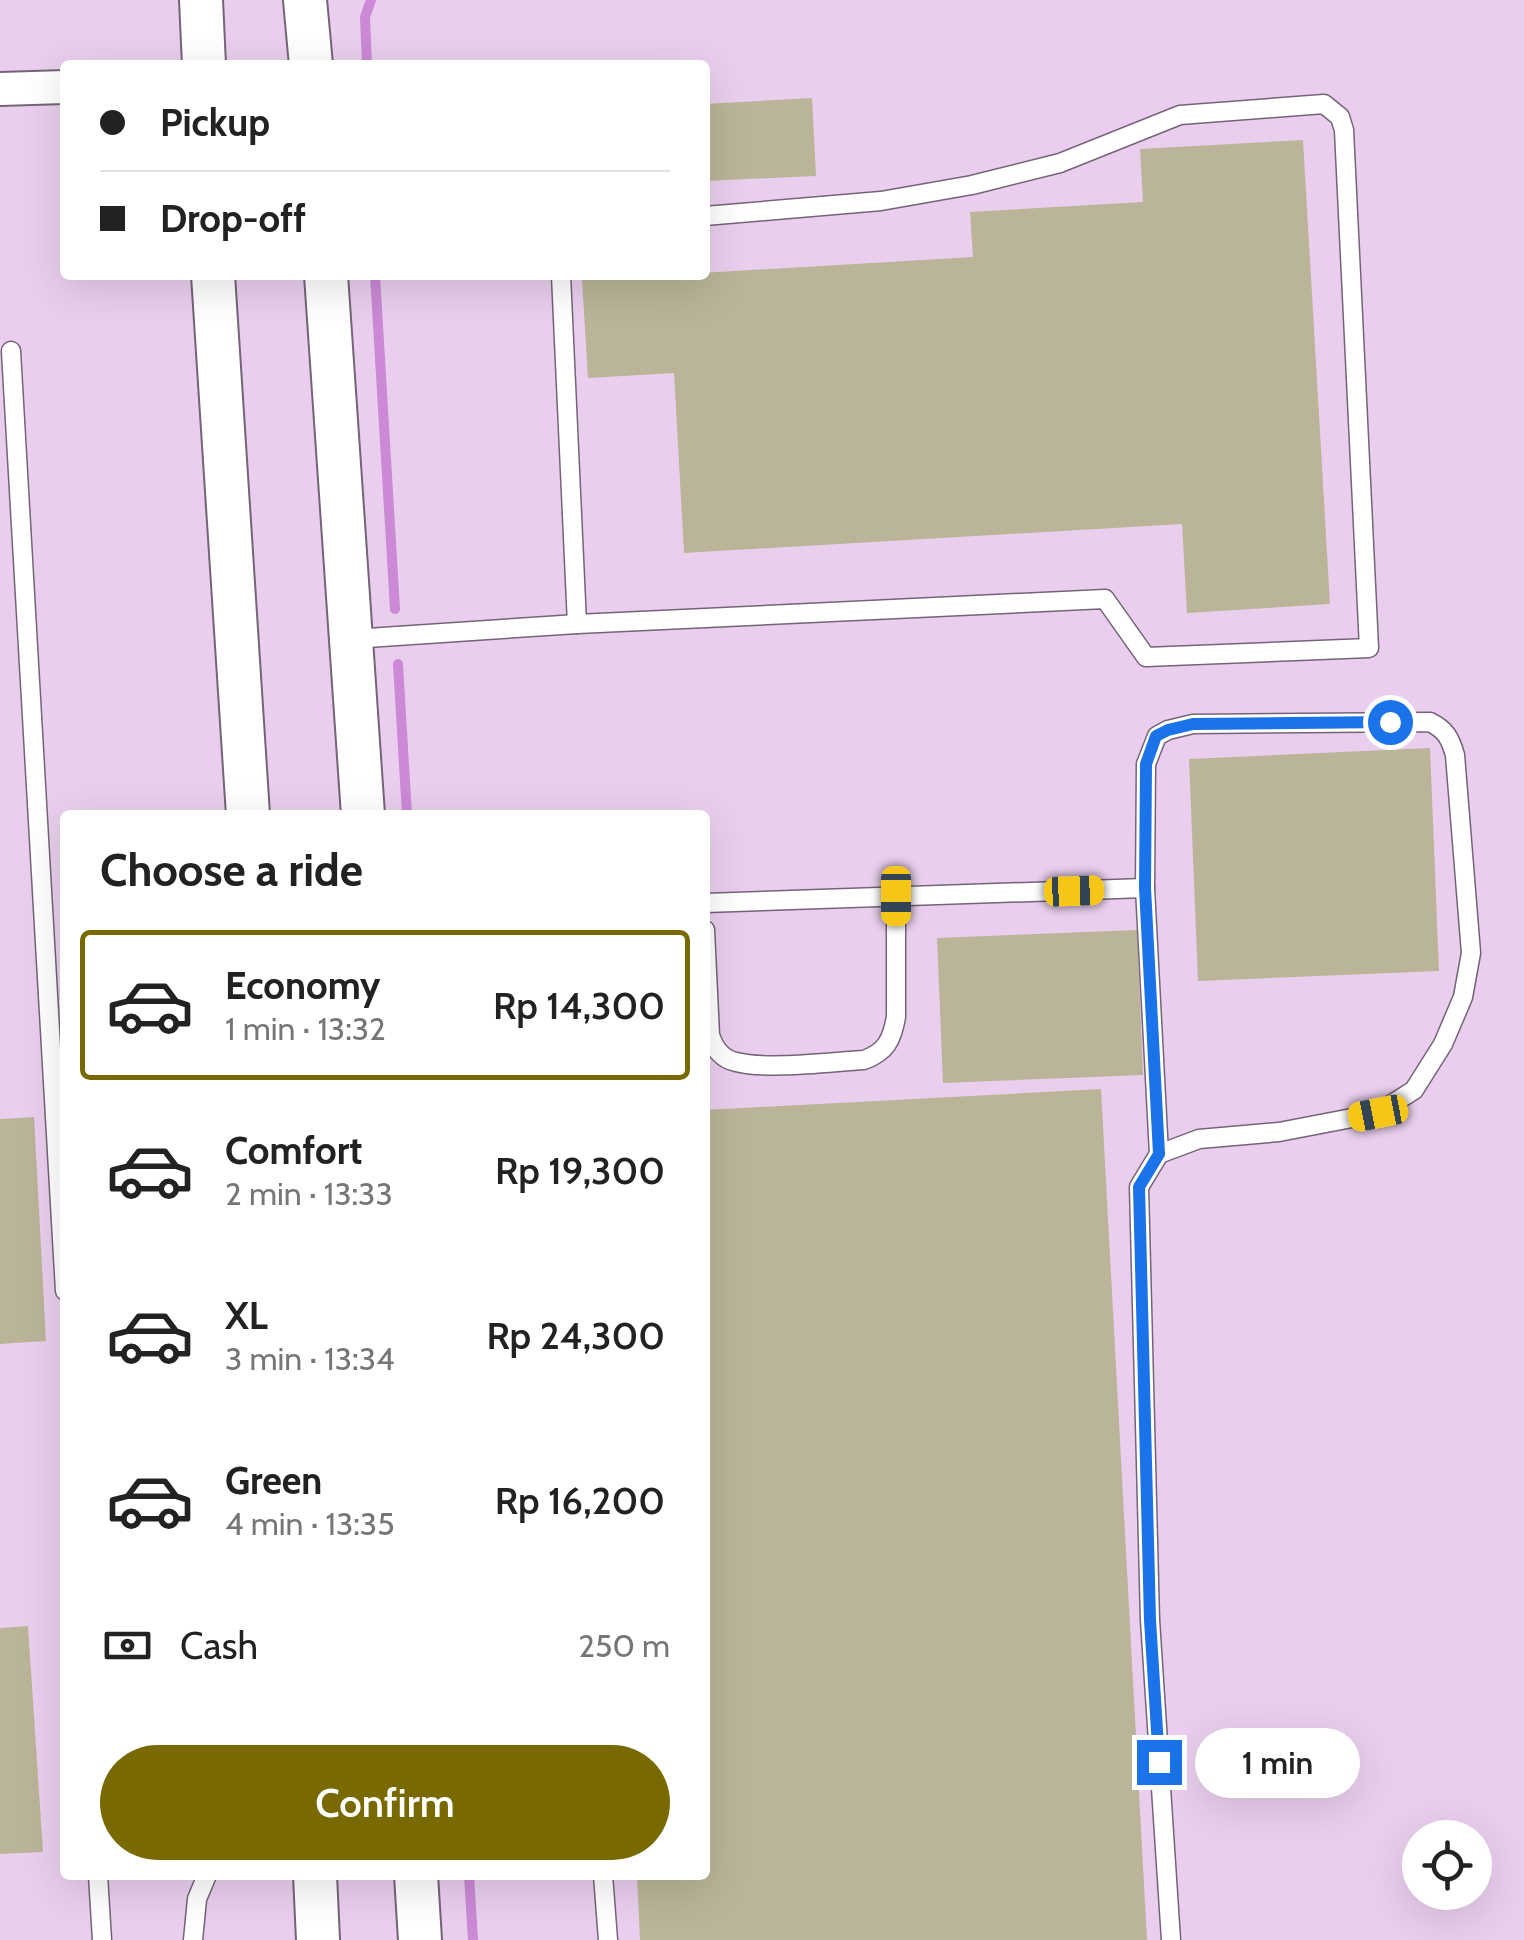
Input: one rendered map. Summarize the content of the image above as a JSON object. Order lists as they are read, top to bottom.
{
  "page": {
    "banner": ["Pickup", "Drop-off"],
    "heading": "Choose a ride",
    "list": [
      {
        "name": "Economy",
        "note": "1 min · 13:32",
        "value": "Rp 14,300"
      },
      {
        "name": "Comfort",
        "note": "2 min · 13:33",
        "value": "Rp 19,300"
      },
      {
        "name": "XL",
        "note": "3 min · 13:34",
        "value": "Rp 24,300"
      },
      {
        "name": "Green",
        "note": "4 min · 13:35",
        "value": "Rp 16,200"
      }
    ],
    "pay": ["Cash", "250 m"],
    "buttons": "Confirm",
    "bubble": "1 min"
  }
}
